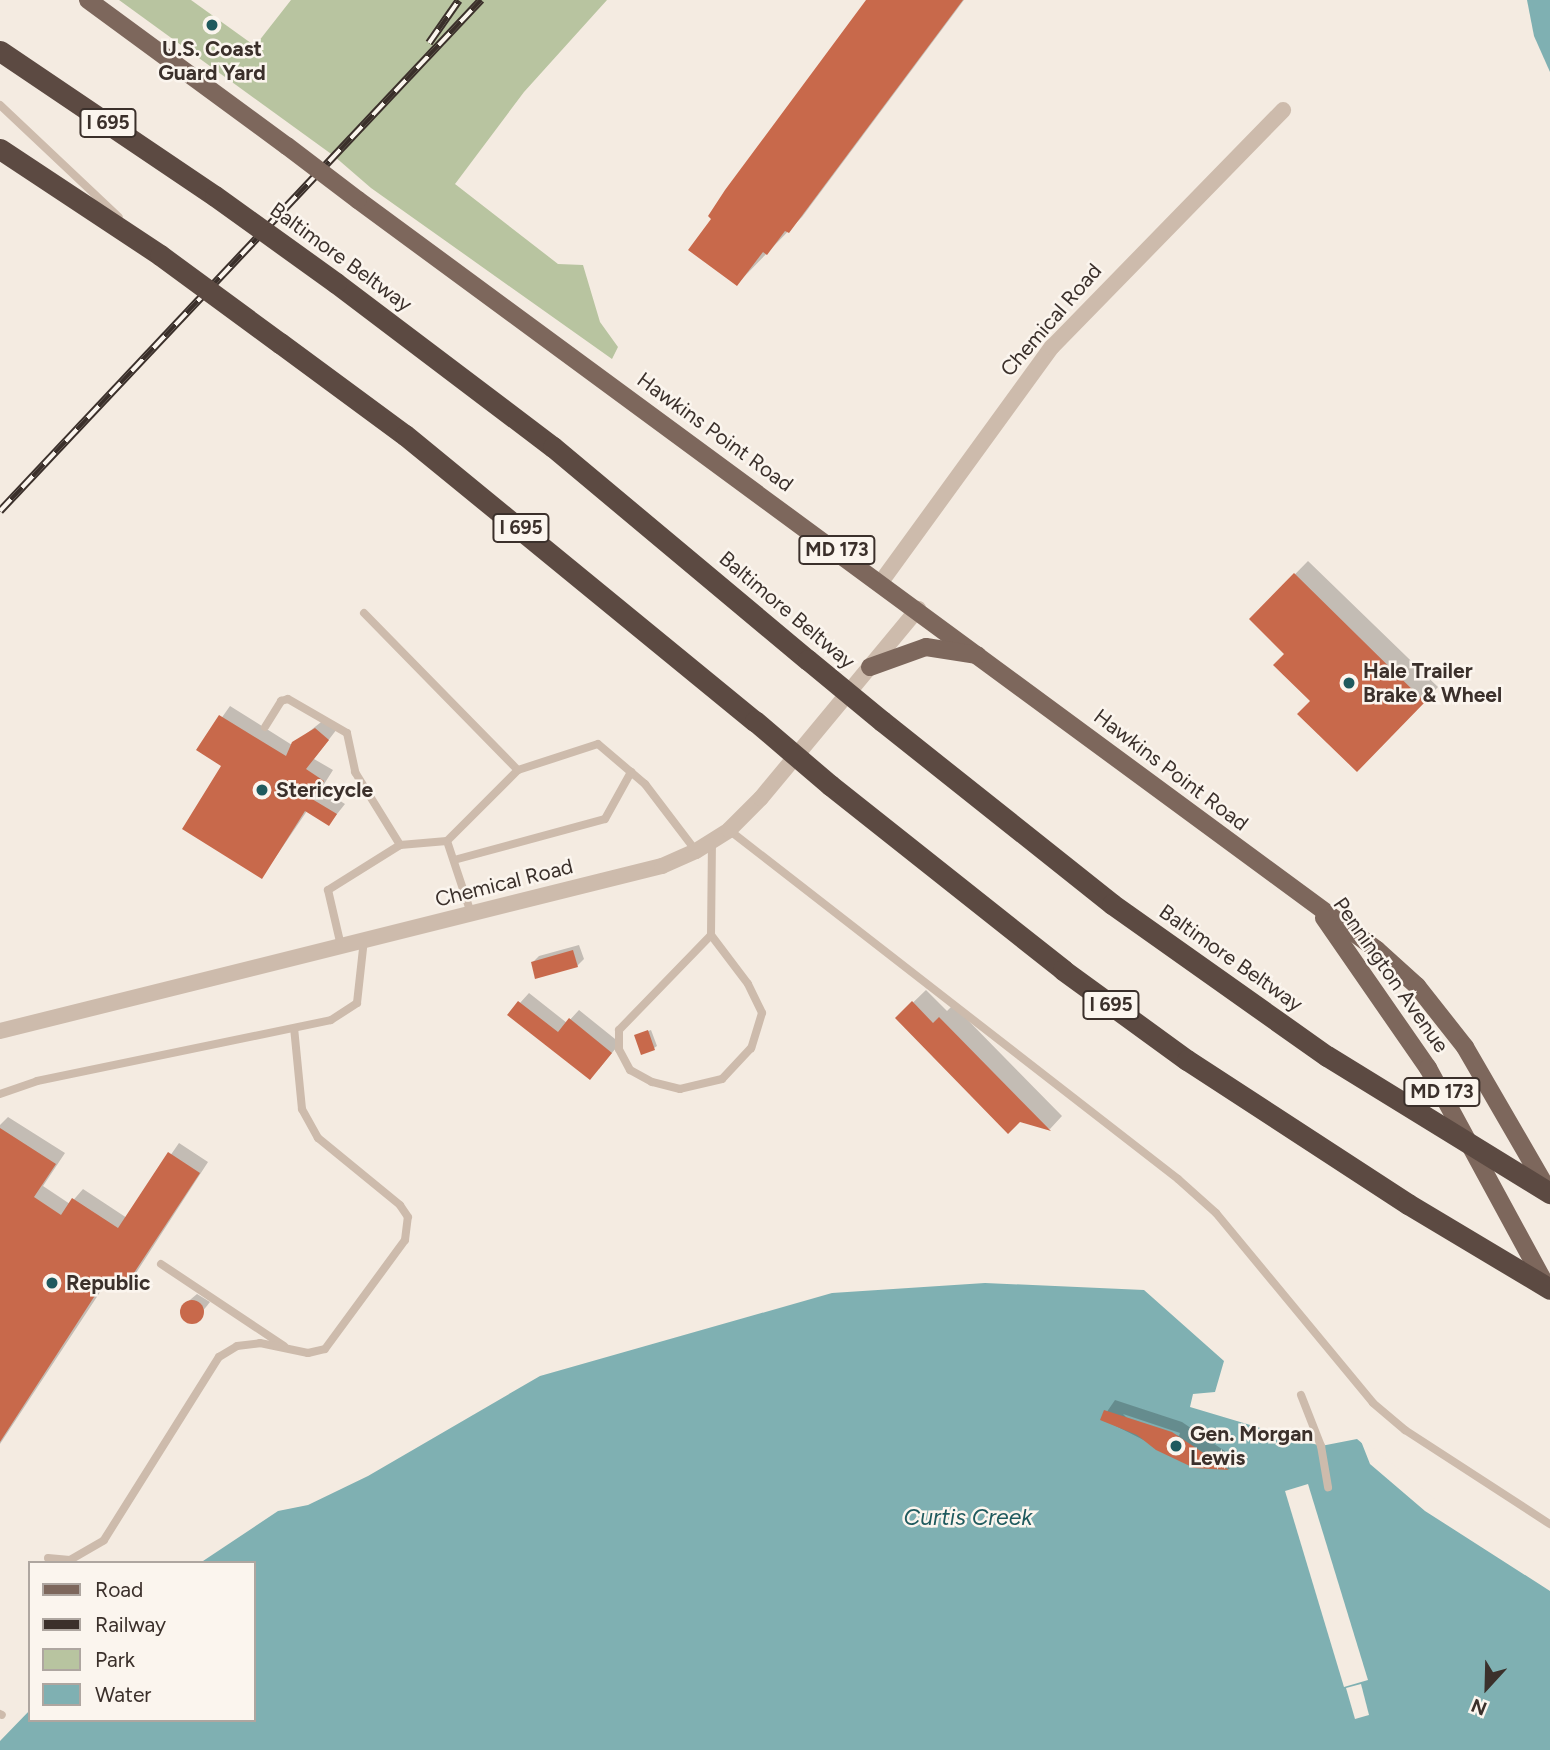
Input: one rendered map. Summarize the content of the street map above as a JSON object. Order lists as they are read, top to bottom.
{
  "streets": {
    "highway": ["I 695", "Baltimore Beltway"],
    "main road": ["Hawkins Point Road", "MD 173", "Pennington Avenue"],
    "street": ["Chemical Road"]
  },
  "crossings": [
    ["I 695", "Pennington Avenue"],
    ["Baltimore Beltway", "Pennington Avenue"],
    ["Chemical Road", "Hawkins Point Road"],
    ["Hawkins Point Road", "Pennington Avenue"]
  ],
  "water": ["Curtis Creek"],
  "places": [
    "U.S. Coast Guard Yard",
    "Hale Trailer Brake & Wheel",
    "Stericycle",
    "Republic",
    "Gen. Morgan Lewis"
  ],
  "legend": [
    "Road",
    "Railway",
    "Park",
    "Water"
  ],
  "north": "bottom"
}
